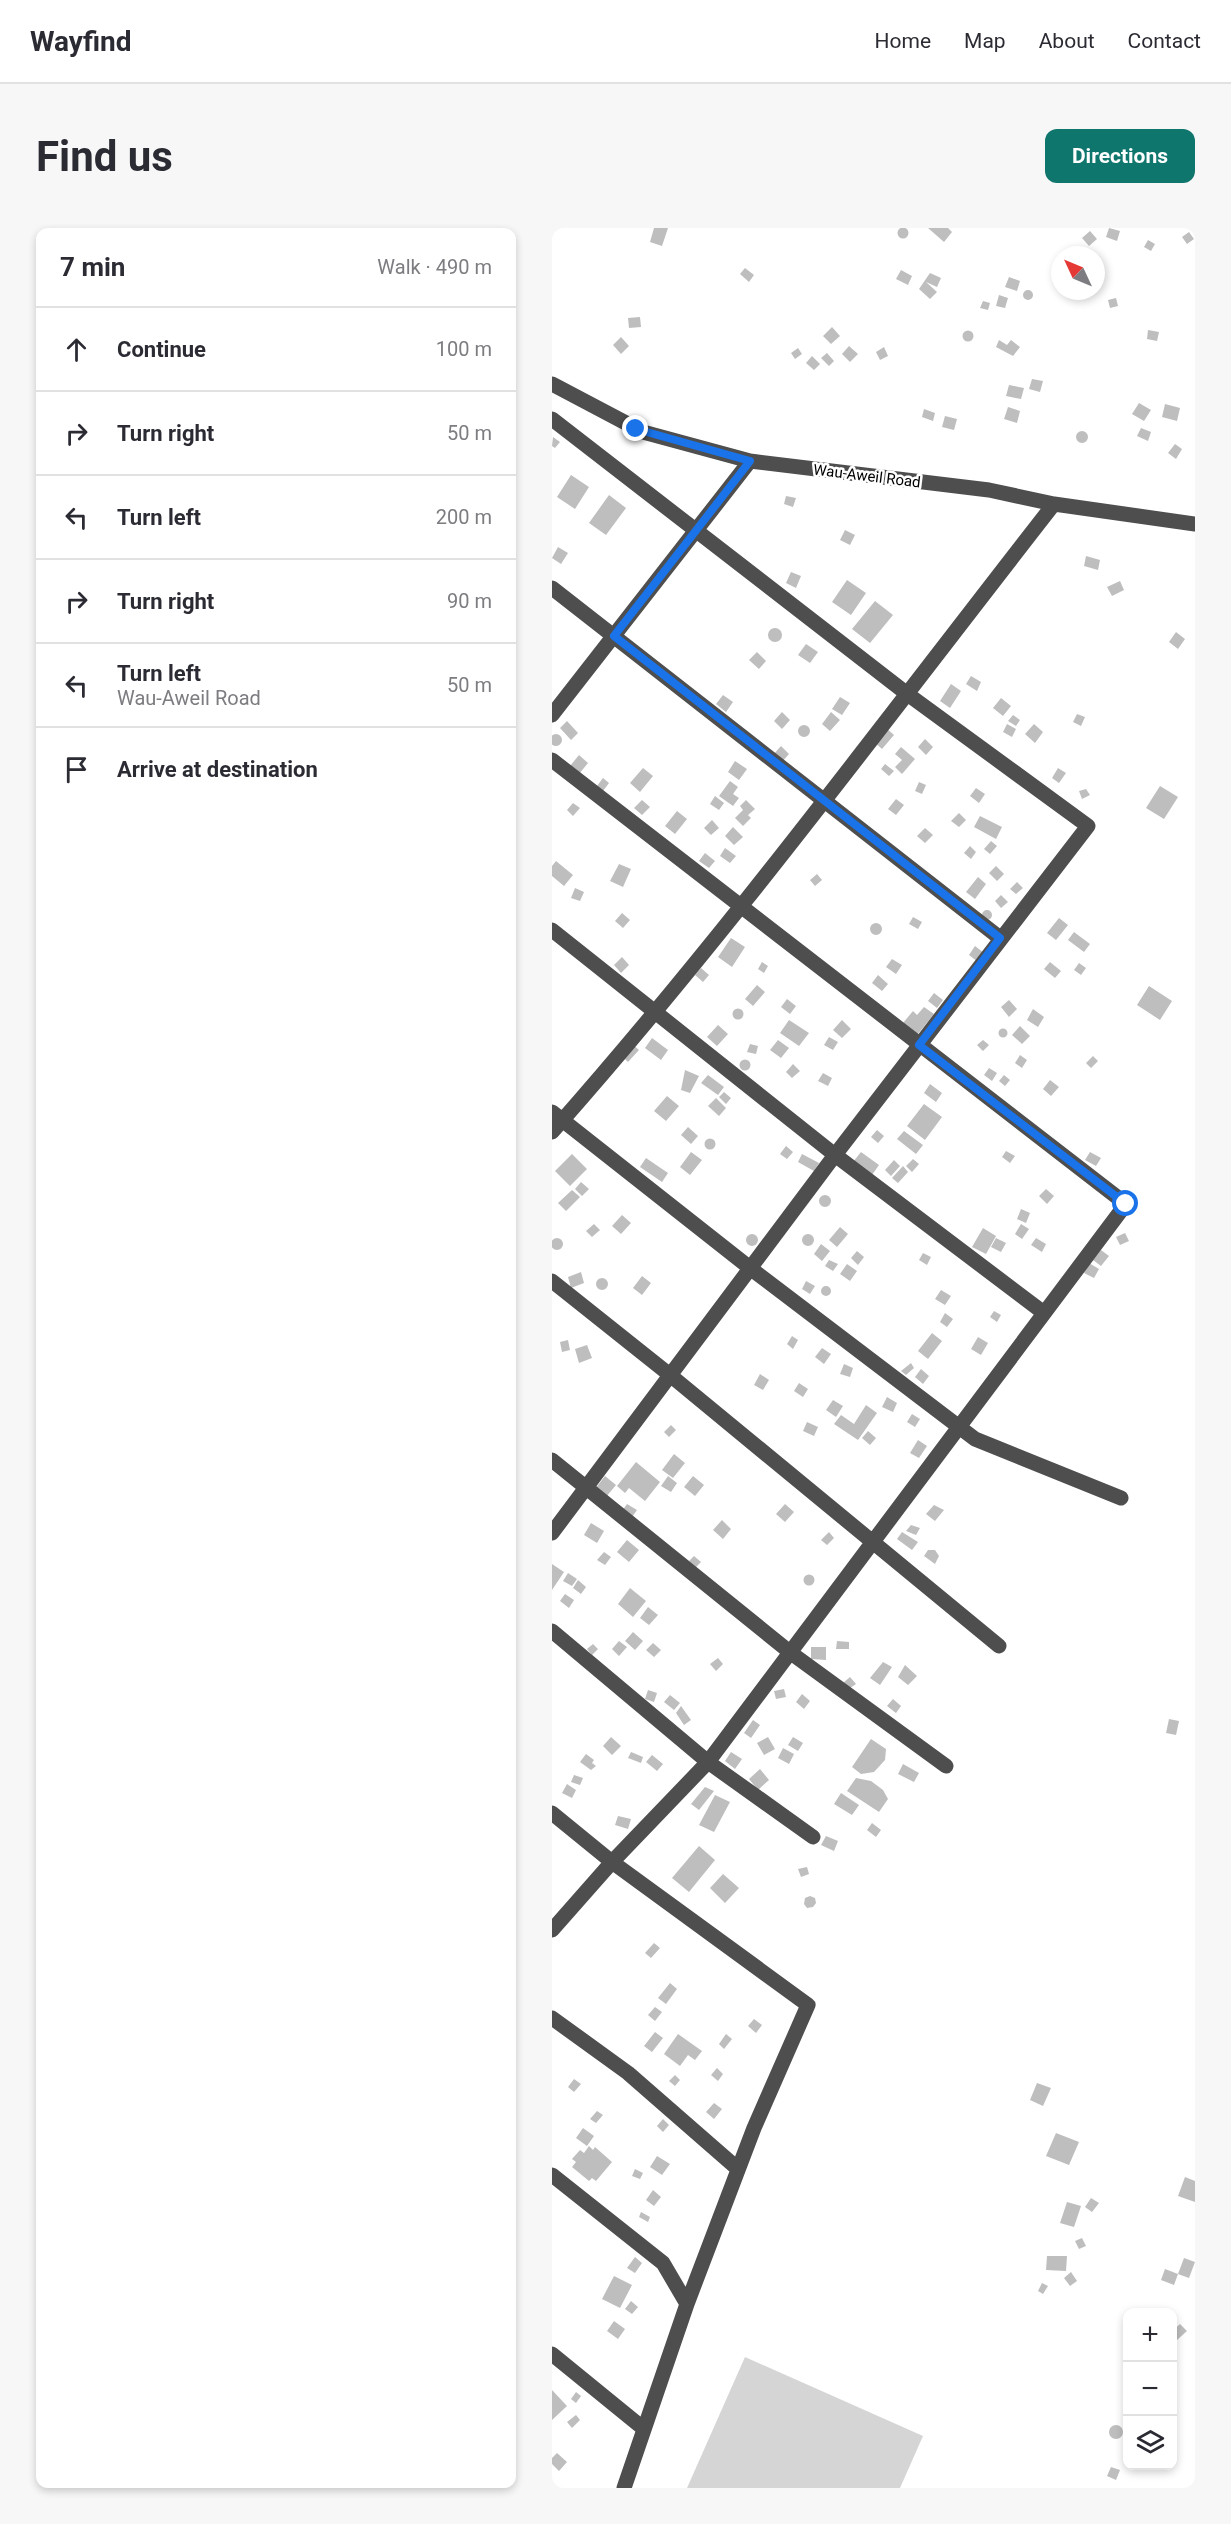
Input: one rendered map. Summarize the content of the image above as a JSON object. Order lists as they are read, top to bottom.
{
  "streets": {
    "street": ["Wau-Aweil Road"]
  },
  "north": "top left",
  "page": {
    "header": "Wayfind",
    "nav": [
      "Home",
      "Map",
      "About",
      "Contact"
    ],
    "buttons": "Directions",
    "title": "Find us",
    "heading": ["7 min", "Walk · 490 m"],
    "list": [
      ["Continue", "100 m"],
      ["Turn right", "50 m"],
      ["Turn left", "200 m"],
      ["Turn right", "90 m"],
      ["Turn left", "Wau-Aweil Road", "50 m"],
      "Arrive at destination"
    ],
    "map_buttons": ["+", "−"]
  }
}
